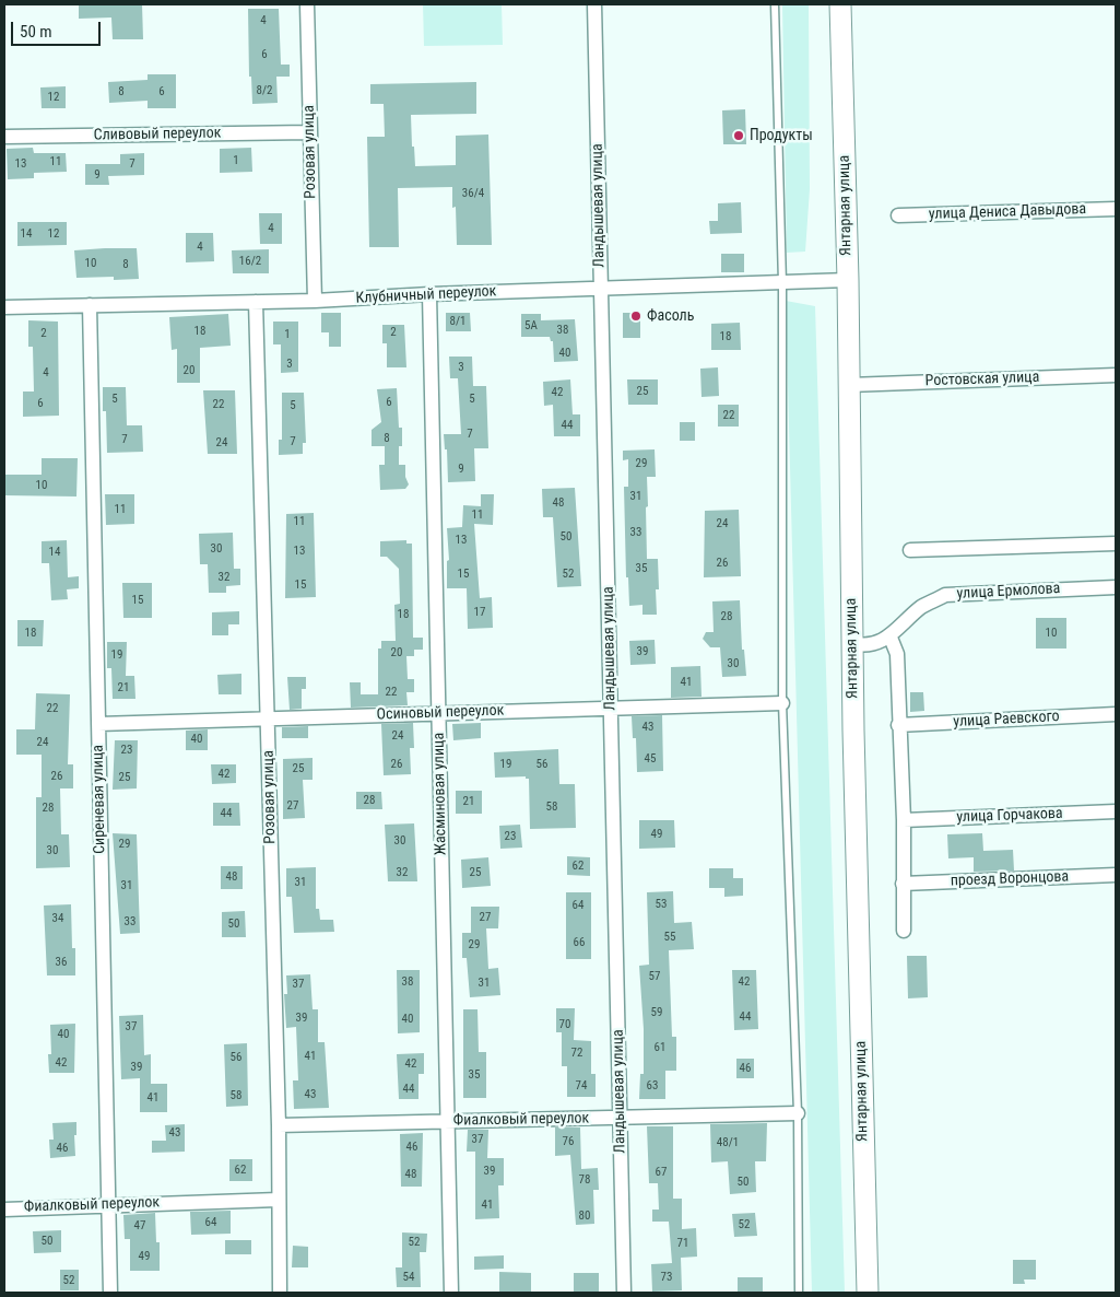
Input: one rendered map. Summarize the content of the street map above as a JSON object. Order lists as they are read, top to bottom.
{
  "streets": {
    "street": [
      "Сливовый переулок",
      "Розовая улица",
      "Ландышевая улица",
      "Янтарная улица",
      "улица Дениса Давыдова",
      "Клубничный переулок",
      "Ростовская улица",
      "улица Ермолова",
      "Осиновый переулок",
      "улица Раевского",
      "Жасминовая улица",
      "Сиреневая улица",
      "улица Горчакова",
      "проезд Воронцова",
      "Фиалковый переулок"
    ]
  },
  "crossings": [
    ["Сливовый переулок", "Розовая улица"],
    ["Розовая улица", "Клубничный переулок"],
    ["Розовая улица", "Осиновый переулок"],
    ["Розовая улица", "Фиалковый переулок"],
    ["Ландышевая улица", "Клубничный переулок"],
    ["Ландышевая улица", "Осиновый переулок"],
    ["Ландышевая улица", "Фиалковый переулок"],
    ["Янтарная улица", "Клубничный переулок"],
    ["Янтарная улица", "Ростовская улица"],
    ["Янтарная улица", "улица Ермолова"],
    ["Клубничный переулок", "Жасминовая улица"],
    ["Клубничный переулок", "Сиреневая улица"],
    ["Осиновый переулок", "Жасминовая улица"],
    ["Осиновый переулок", "Сиреневая улица"],
    ["Жасминовая улица", "Фиалковый переулок"],
    ["Сиреневая улица", "Фиалковый переулок"]
  ],
  "places": ["Продукты", "Фасоль"],
  "house_numbers": [
    "4",
    "6",
    "8/2",
    "8",
    "6",
    "12",
    "1",
    "11",
    "13",
    "7",
    "9",
    "36/4",
    "4",
    "14",
    "12",
    "4",
    "16/2",
    "10",
    "8",
    "8/1",
    "5А",
    "38",
    "18",
    "2",
    "2",
    "1",
    "18",
    "40",
    "3",
    "3",
    "20",
    "4",
    "25",
    "42",
    "5",
    "5",
    "6",
    "6",
    "22",
    "5",
    "22",
    "44",
    "7",
    "8",
    "7",
    "7",
    "24",
    "29",
    "9",
    "10",
    "31",
    "48",
    "11",
    "11",
    "11",
    "24",
    "33",
    "50",
    "13",
    "30",
    "13",
    "14",
    "26",
    "35",
    "15",
    "52",
    "32",
    "15",
    "15",
    "17",
    "18",
    "28",
    "18",
    "10",
    "39",
    "20",
    "19",
    "30",
    "41",
    "21",
    "22",
    "22",
    "43",
    "24",
    "40",
    "24",
    "23",
    "45",
    "26",
    "19",
    "56",
    "25",
    "42",
    "26",
    "25",
    "28",
    "21",
    "27",
    "58",
    "28",
    "44",
    "49",
    "23",
    "30",
    "29",
    "30",
    "62",
    "32",
    "25",
    "48",
    "31",
    "31",
    "53",
    "64",
    "27",
    "34",
    "33",
    "50",
    "55",
    "66",
    "29",
    "36",
    "57",
    "38",
    "42",
    "31",
    "37",
    "59",
    "44",
    "39",
    "40",
    "70",
    "37",
    "40",
    "61",
    "72",
    "41",
    "56",
    "42",
    "42",
    "39",
    "46",
    "35",
    "74",
    "63",
    "44",
    "43",
    "58",
    "41",
    "43",
    "37",
    "76",
    "48/1",
    "46",
    "46",
    "62",
    "39",
    "67",
    "48",
    "78",
    "50",
    "41",
    "80",
    "64",
    "52",
    "47",
    "50",
    "52",
    "71",
    "49",
    "54",
    "73",
    "52"
  ],
  "scale_bar": "50 m"
}
